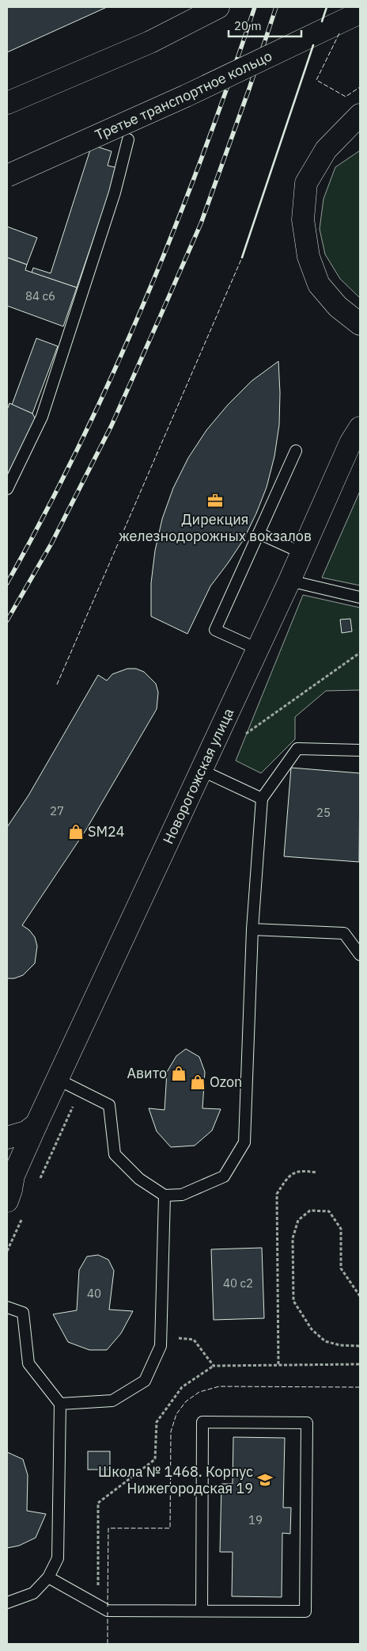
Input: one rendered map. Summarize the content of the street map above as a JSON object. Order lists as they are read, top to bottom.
{
  "streets": {
    "main road": ["Третье транспортное кольцо", "Новорогожская улица"]
  },
  "places": {
    "office": ["Дирекция железнодорожных вокзалов"],
    "shop": ["SM24", "Авито", "Ozon"],
    "school or university": ["Школа № 1468. Корпус Нижегородская 19"]
  },
  "house_numbers": [
    "84 с6",
    "27",
    "25",
    "40 с2",
    "40",
    "19"
  ],
  "scale_bar": "20 m"
}
